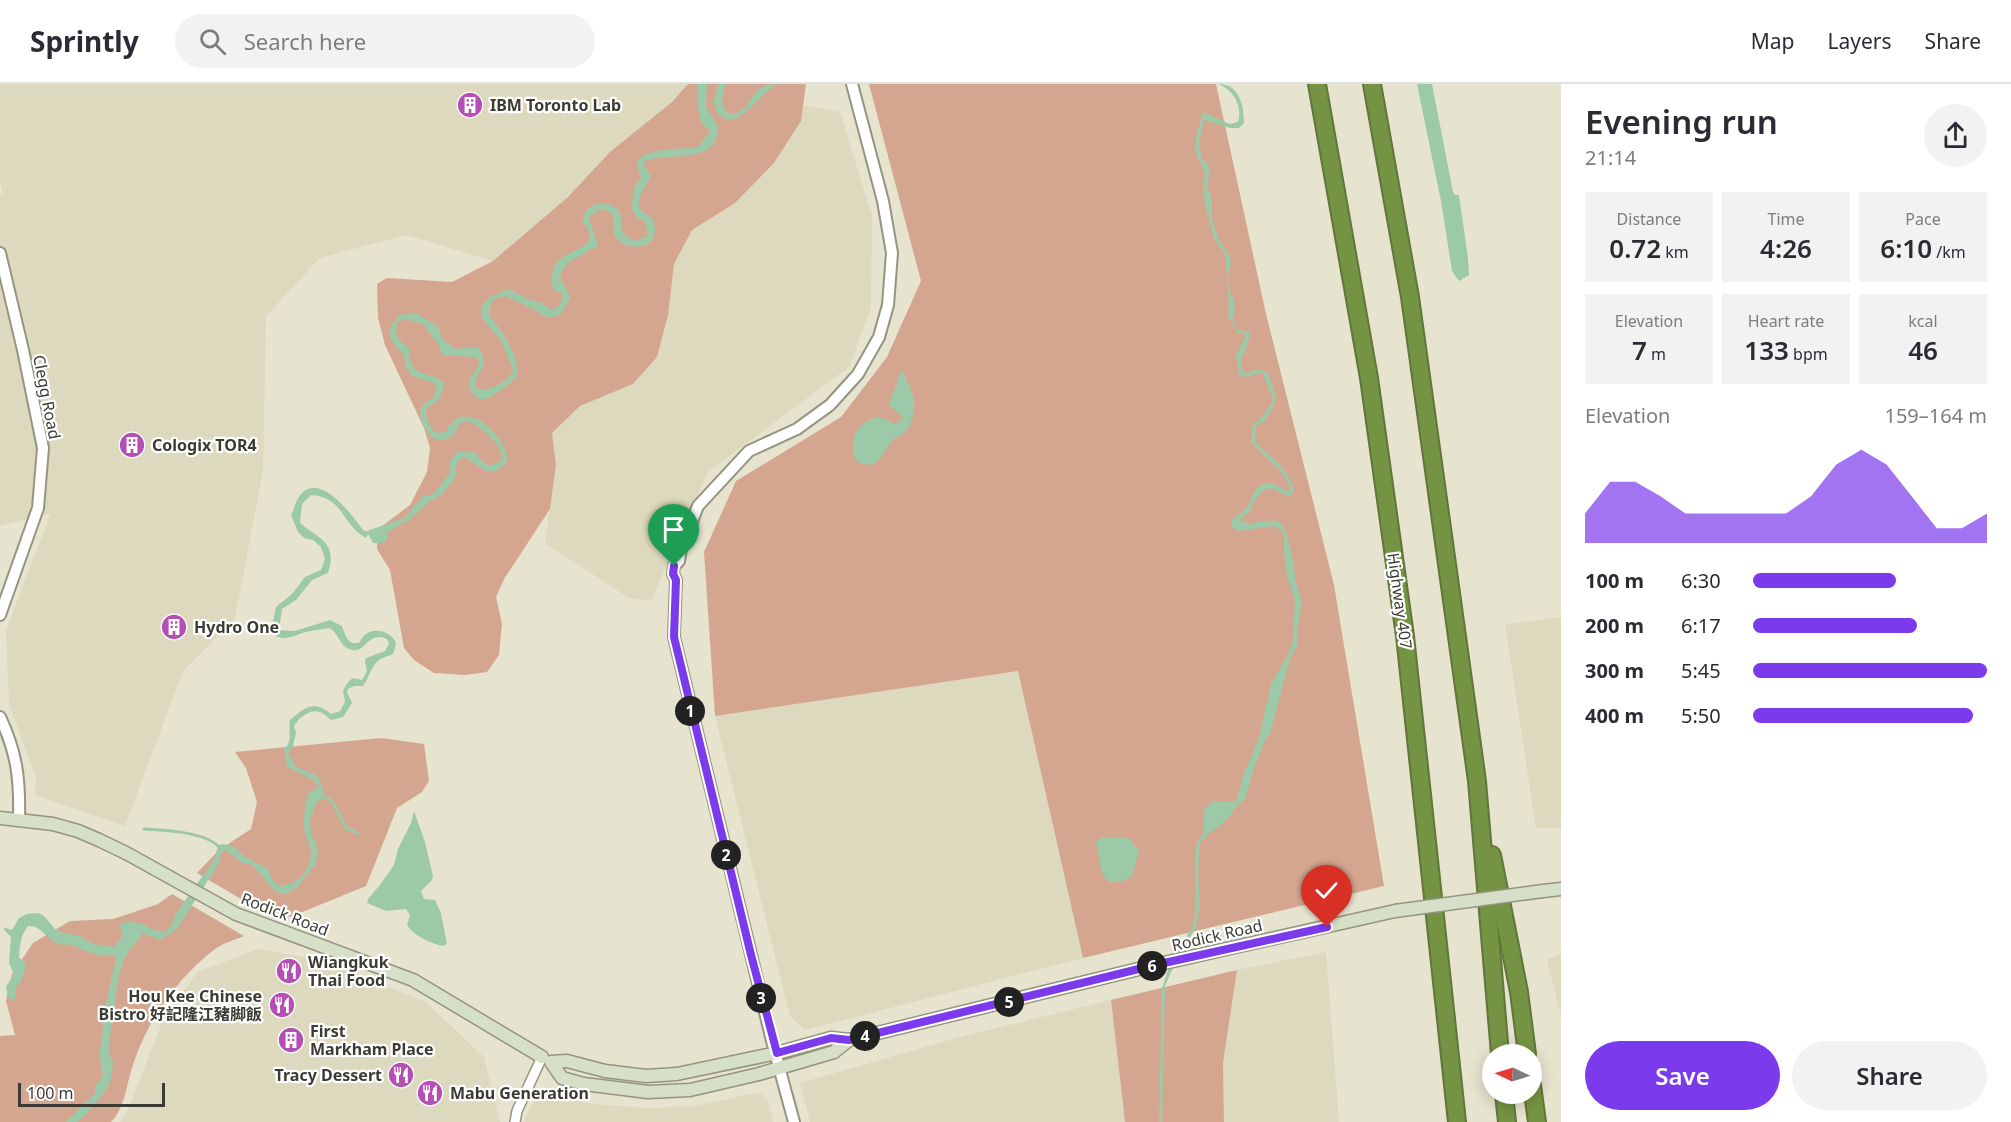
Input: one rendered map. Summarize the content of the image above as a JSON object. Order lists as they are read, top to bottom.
{
  "streets": {
    "highway": ["Highway 407"],
    "main road": ["Rodick Road"],
    "street": ["Clegg Road"]
  },
  "places": {
    "building": [
      "IBM Toronto Lab",
      "Cologix TOR4",
      "Hydro One",
      "First Markham Place"
    ],
    "restaurant": [
      "Wiangkuk Thai Food",
      "Hou Kee Chinese Bistro 好記隆江豬脚飯",
      "Tracy Dessert",
      "Mabu Generation"
    ]
  },
  "scale_bar": "100 m",
  "north": "left",
  "page": {
    "header": "Sprintly",
    "search": "Search here",
    "nav": ["Map", "Layers", "Share"],
    "heading": ["Evening run", "21:14"],
    "stats": [
      ["Distance", "0.72 km"],
      ["Time", "4:26"],
      ["Pace", "6:10 /km"],
      ["Elevation", "7 m"],
      ["Heart rate", "133 bpm"],
      ["kcal", "46"]
    ],
    "chart": ["Elevation", "159–164 m"],
    "list": [
      {
        "name": "100 m",
        "note": "6:30"
      },
      {
        "name": "200 m",
        "note": "6:17"
      },
      {
        "name": "300 m",
        "note": "5:45"
      },
      {
        "name": "400 m",
        "note": "5:50"
      }
    ],
    "pins": [
      "1",
      "2",
      "6",
      "3",
      "5",
      "4"
    ],
    "buttons": ["Save", "Share"],
    "scale": "100 m"
  }
}
